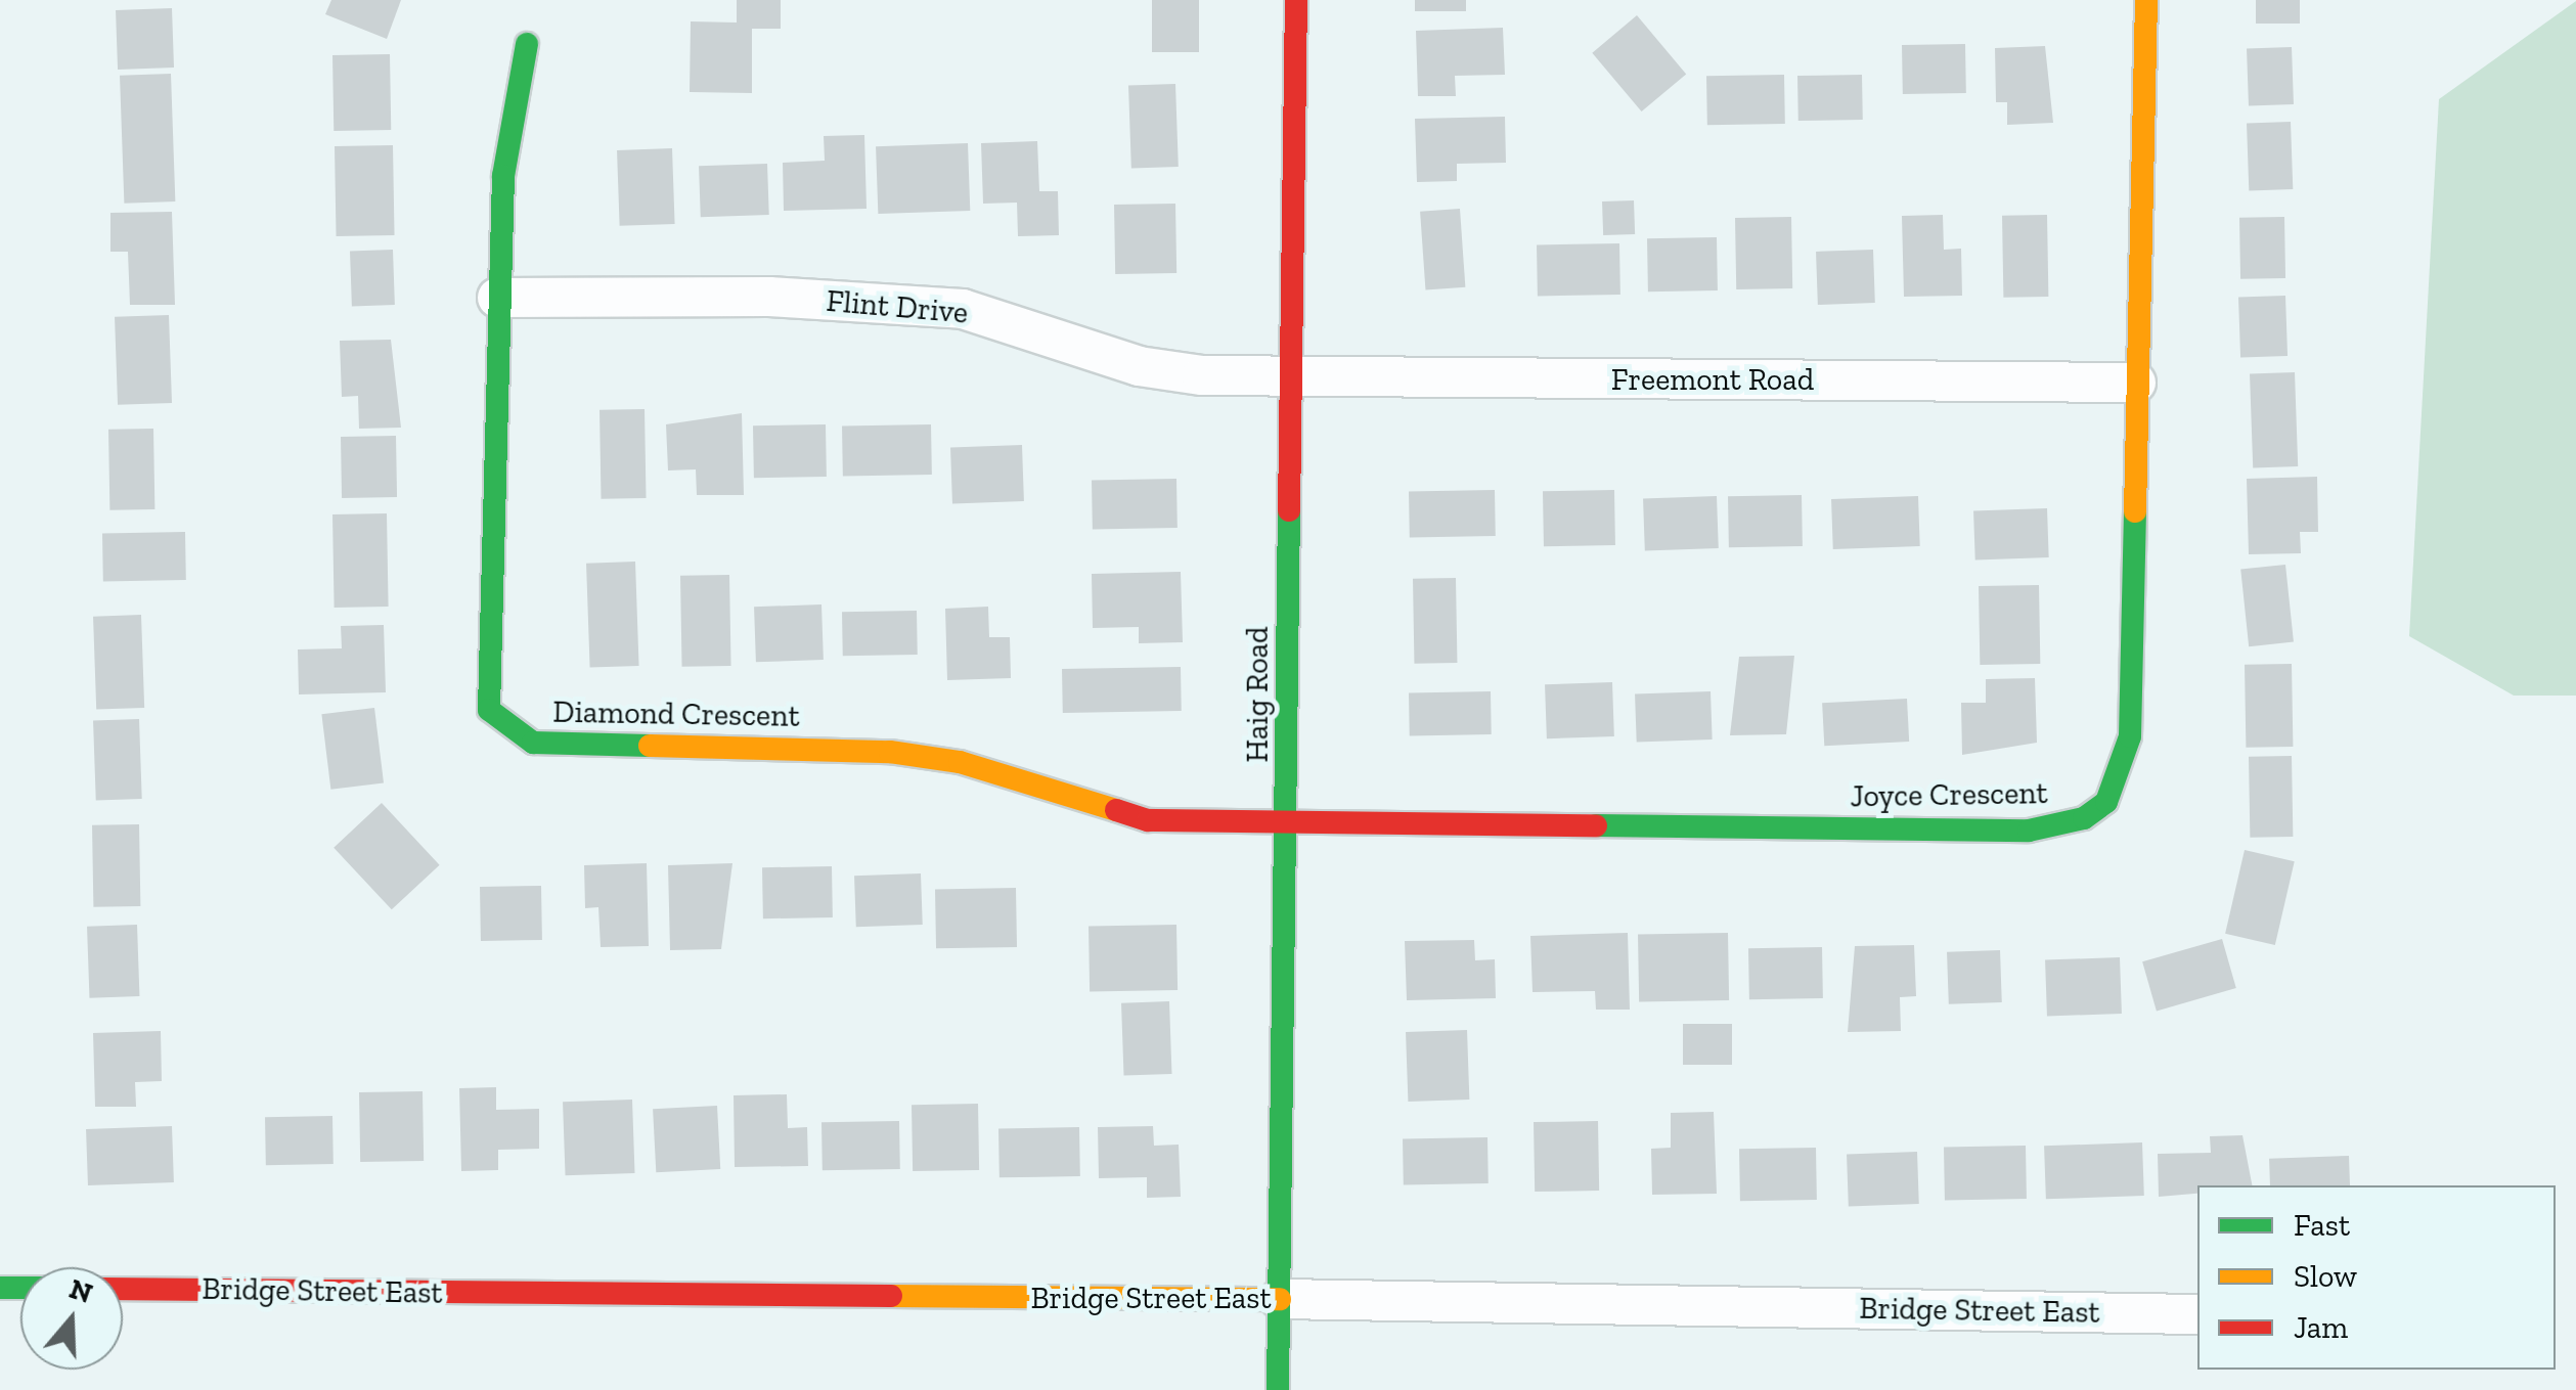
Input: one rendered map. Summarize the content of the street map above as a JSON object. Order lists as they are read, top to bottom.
{
  "streets": {
    "street": [
      "Flint Drive",
      "Freemont Road",
      "Haig Road",
      "Diamond Crescent",
      "Joyce Crescent",
      "Bridge Street East"
    ]
  },
  "crossings": [
    ["Flint Drive", "Freemont Road"],
    ["Flint Drive", "Haig Road"],
    ["Flint Drive", "Diamond Crescent"],
    ["Freemont Road", "Haig Road"],
    ["Freemont Road", "Joyce Crescent"],
    ["Haig Road", "Diamond Crescent"],
    ["Haig Road", "Joyce Crescent"],
    ["Haig Road", "Bridge Street East"],
    ["Diamond Crescent", "Joyce Crescent"]
  ],
  "legend": ["Fast", "Slow", "Jam"],
  "north": "top"
}
